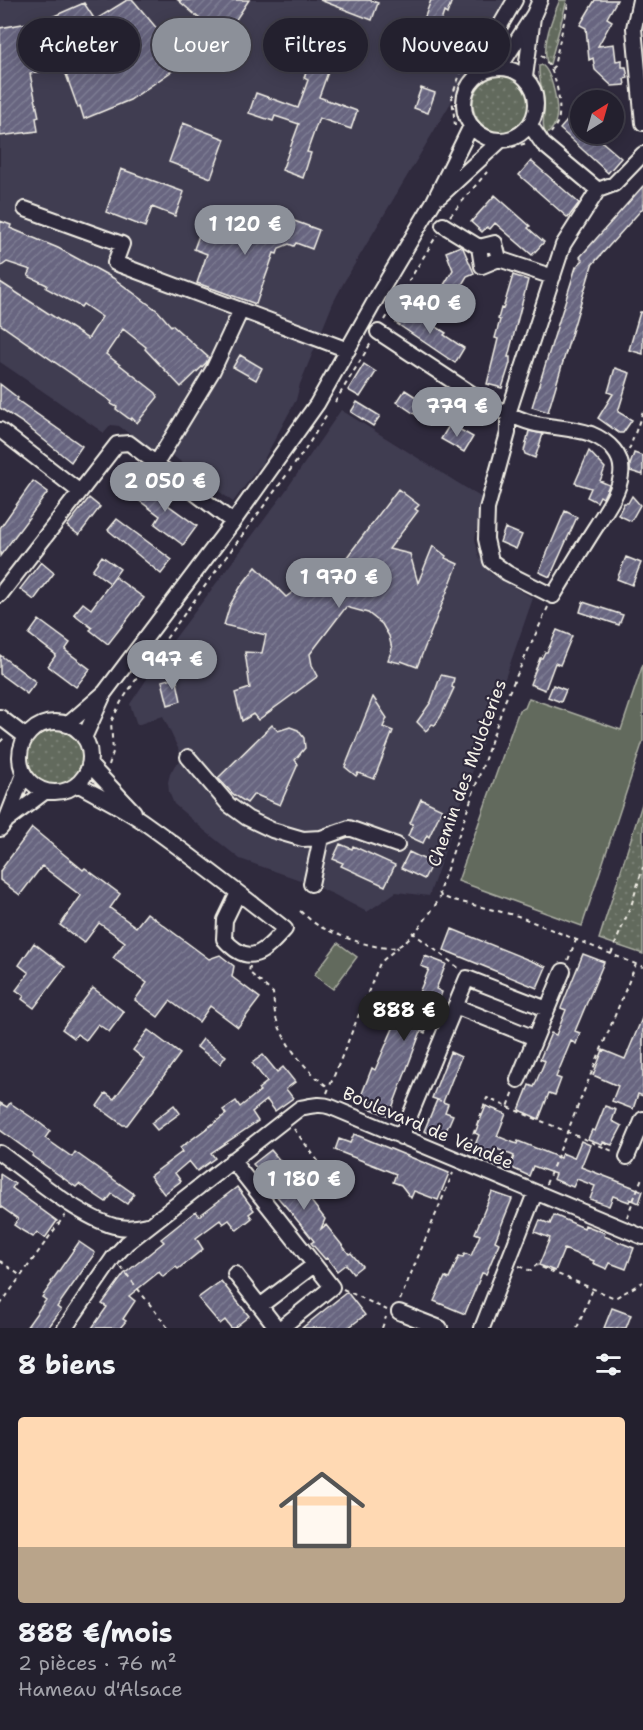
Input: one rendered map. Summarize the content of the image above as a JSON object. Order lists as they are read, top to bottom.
{
  "streets": {
    "street": ["Boulevard de Vendée"],
    "path": ["Chemin des Muloteries"]
  },
  "north": "top right",
  "page": {
    "chip": [
      "Acheter",
      "Louer",
      "Filtres",
      "Nouveau"
    ],
    "price": [
      "1 120 €",
      "740 €",
      "779 €",
      "2 050 €",
      "1 970 €",
      "947 €",
      "888 €",
      "1 180 €"
    ],
    "heading": "8 biens",
    "list": [
      {
        "name": "888 €/mois",
        "note": "2 pièces · 76 m² · Hameau d'Alsace"
      }
    ]
  }
}
